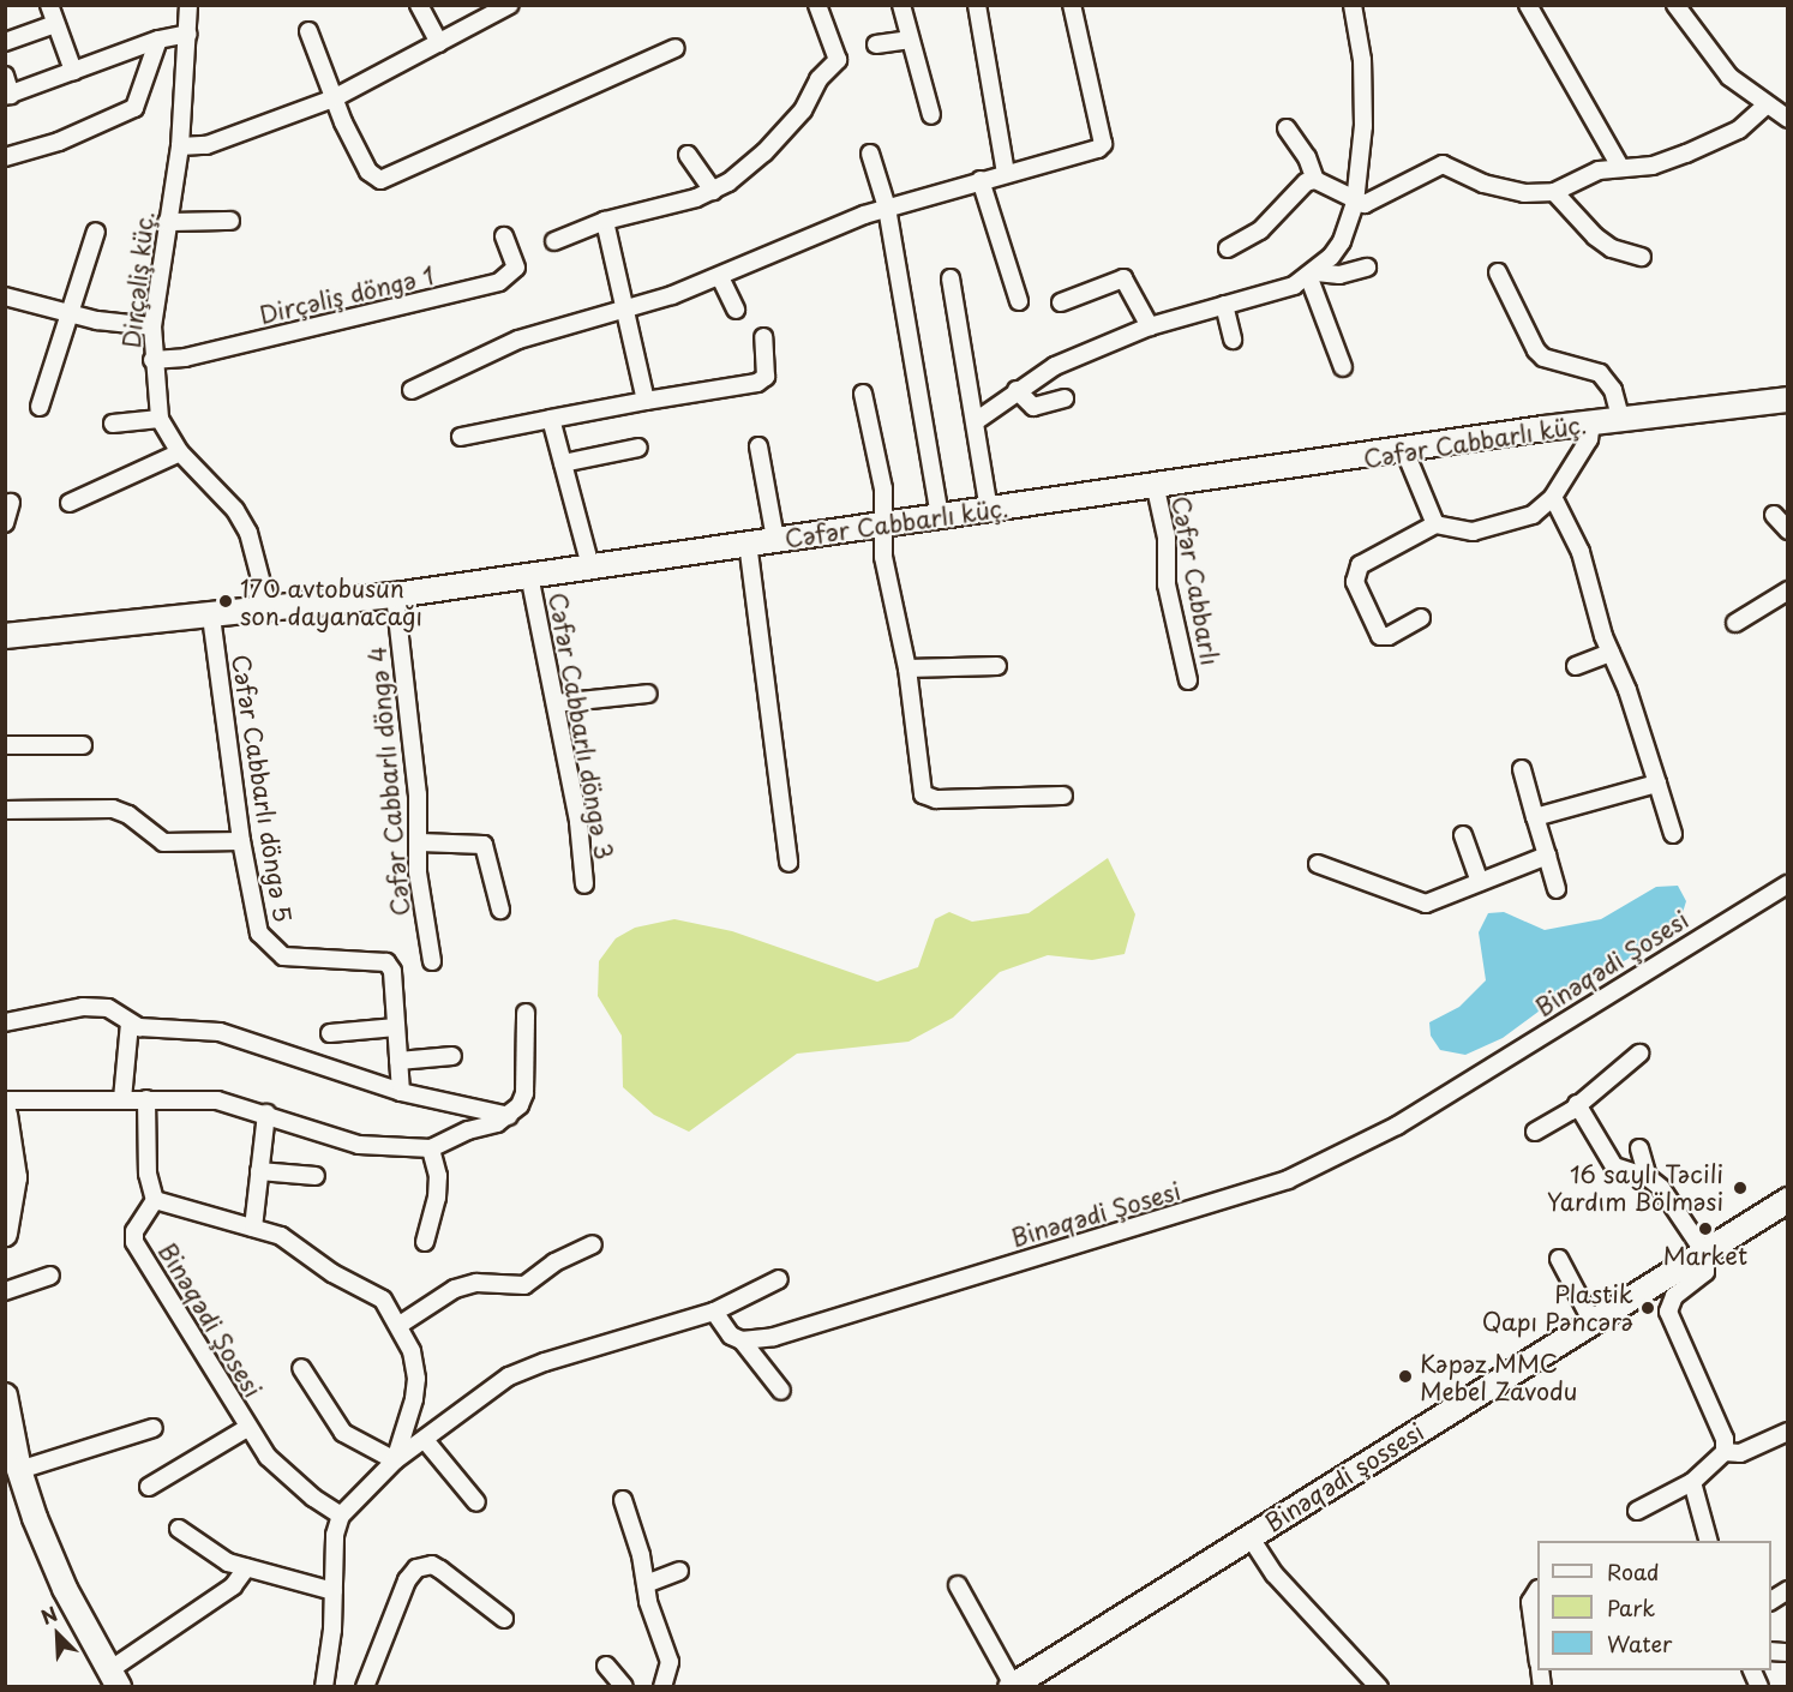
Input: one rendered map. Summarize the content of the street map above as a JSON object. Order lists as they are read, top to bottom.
{
  "streets": {
    "street": [
      "Dirçəliş küç.",
      "Dirçəliş döngə 1",
      "Cəfər Cabbarlı küç.",
      "Cəfər Cabbarlı",
      "Cəfər Cabbarlı döngə 3",
      "Cəfər Cabbarlı döngə 4",
      "Cəfər Cabbarlı döngə 5",
      "Binəqədi Şosesi",
      "Binəqədi şossesi"
    ]
  },
  "crossings": [
    ["Dirçəliş küç.", "Dirçəliş döngə 1"],
    ["Dirçəliş küç.", "Cəfər Cabbarlı küç."],
    ["Cəfər Cabbarlı küç.", "Cəfər Cabbarlı"],
    ["Cəfər Cabbarlı küç.", "Cəfər Cabbarlı döngə 3"],
    ["Cəfər Cabbarlı küç.", "Cəfər Cabbarlı döngə 4"],
    ["Cəfər Cabbarlı küç.", "Cəfər Cabbarlı döngə 5"]
  ],
  "places": [
    "170 avtobusun son dayanacağı",
    "16 saylı Təcili Yardım Bölməsi",
    "Market",
    "Plastik Qapı Pəncərə",
    "Kəpəz MMC Mebel Zavodu"
  ],
  "legend": ["Road", "Park", "Water"],
  "north": "top left"
}
